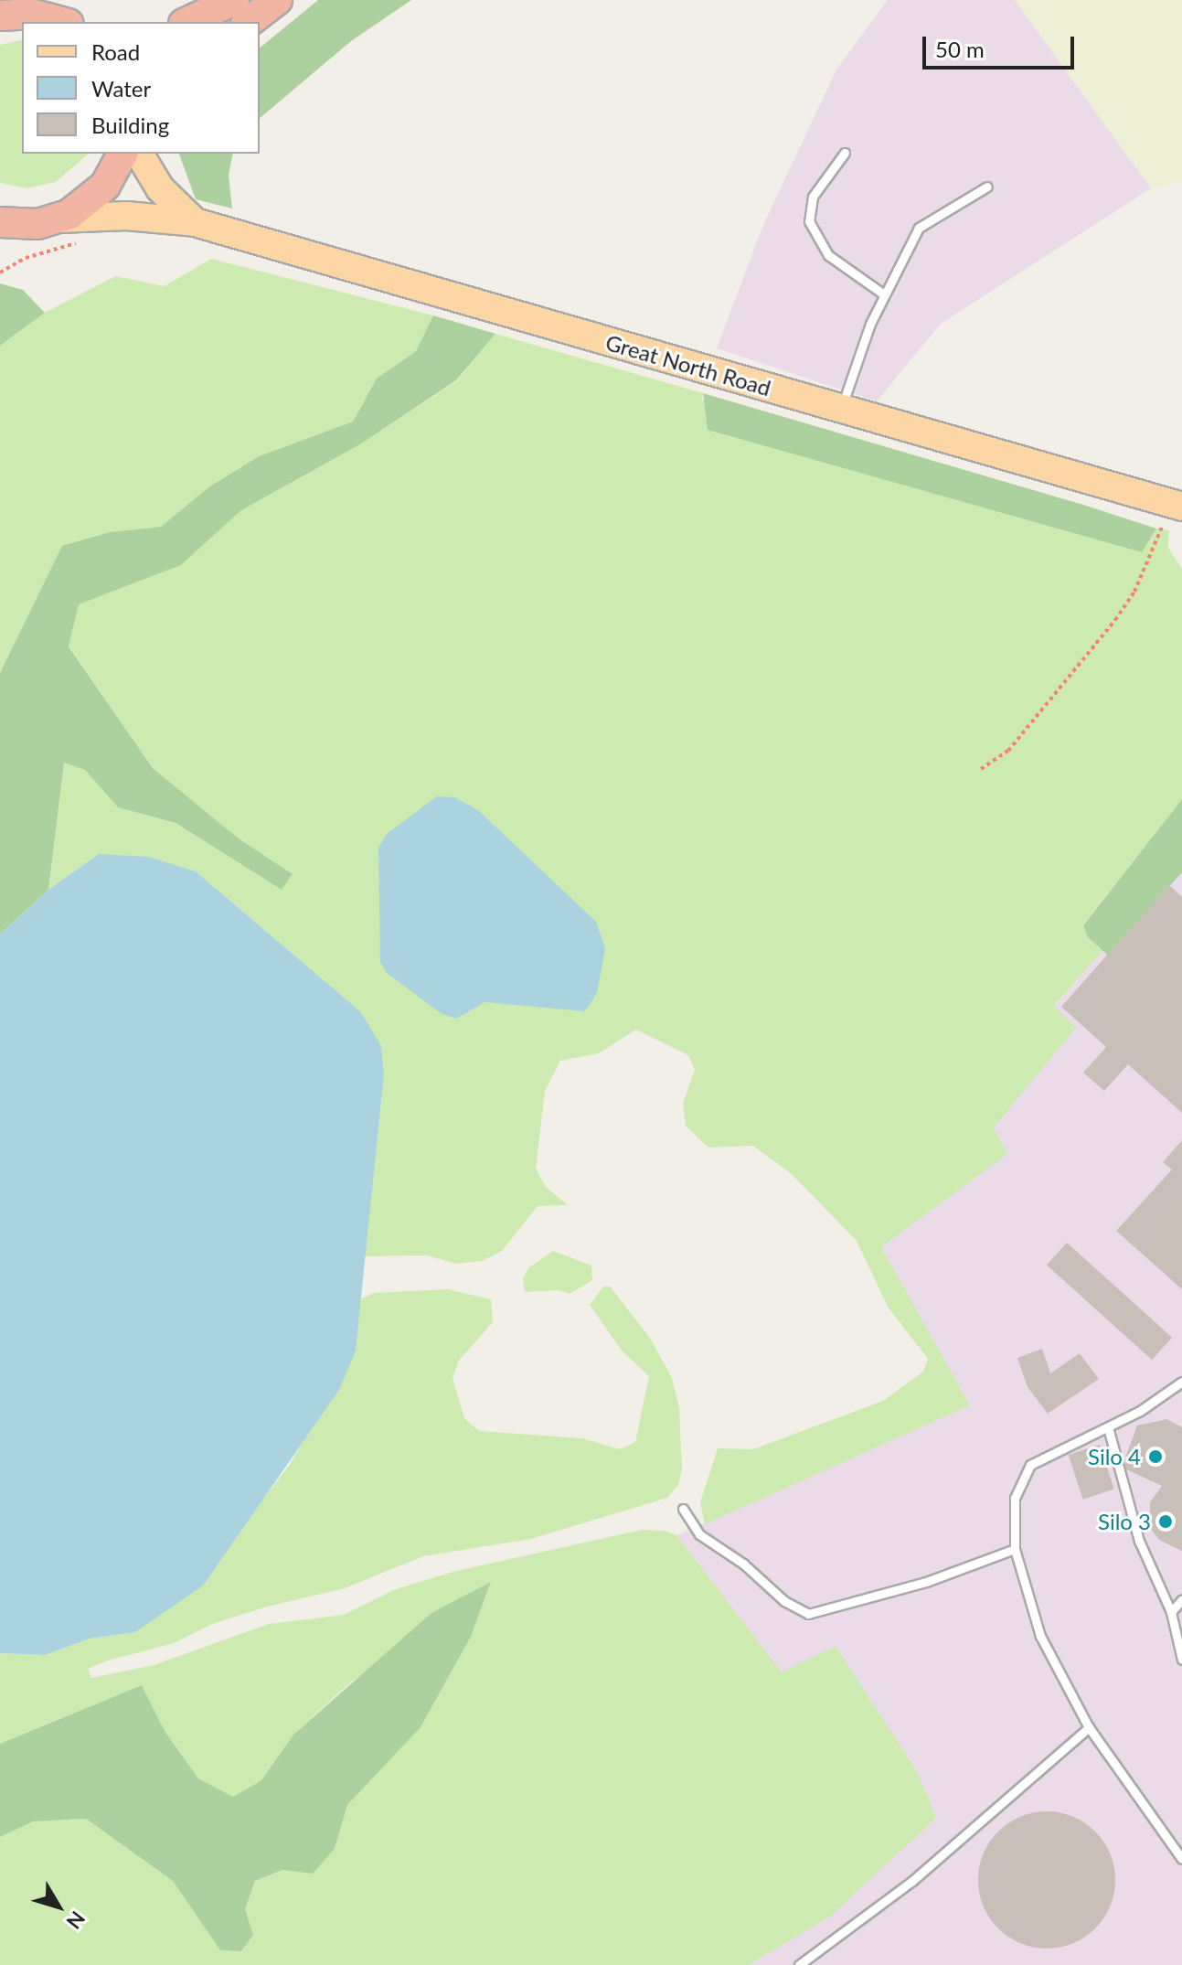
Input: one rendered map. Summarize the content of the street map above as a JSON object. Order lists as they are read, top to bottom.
{
  "streets": {
    "main road": ["Great North Road"]
  },
  "places": ["Silo 4", "Silo 3"],
  "legend": ["Road", "Water", "Building"],
  "scale_bar": "50 m",
  "north": "bottom right"
}
